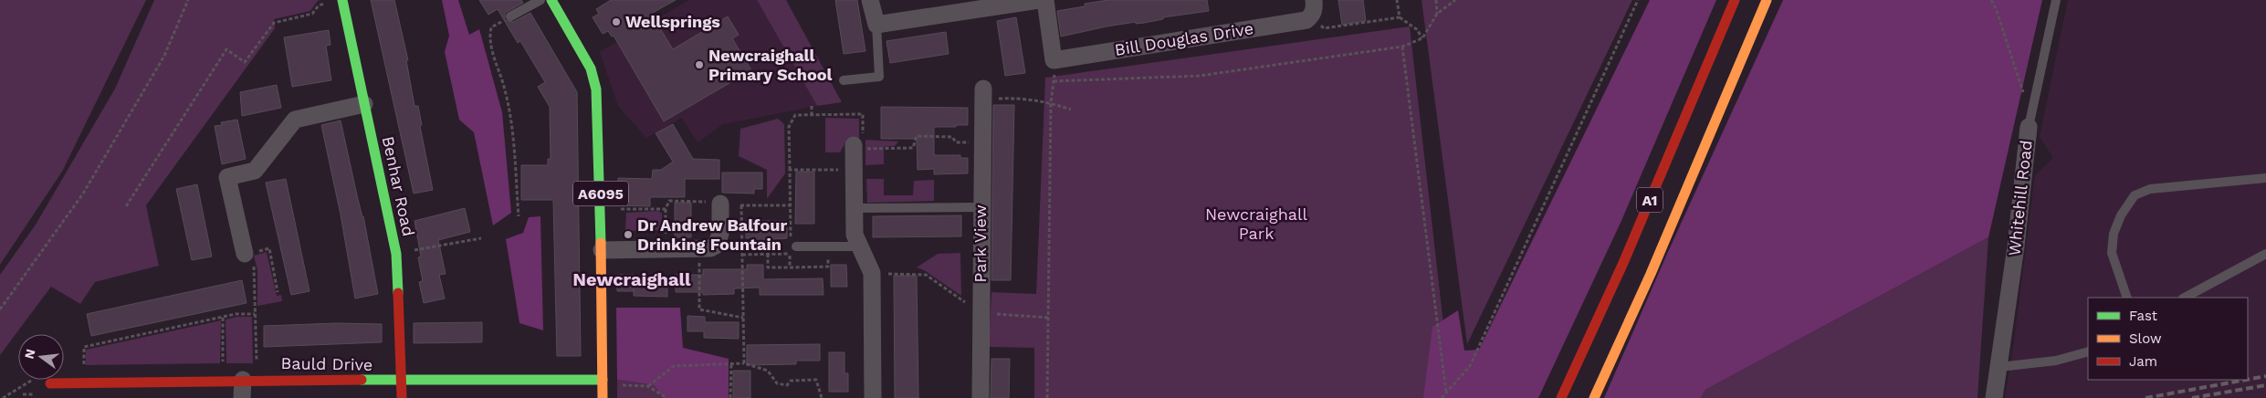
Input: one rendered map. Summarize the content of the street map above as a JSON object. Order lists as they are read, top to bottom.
{
  "streets": {
    "main road": [
      "Benhar Road",
      "A6095",
      "A1",
      "Bauld Drive"
    ],
    "street": ["Bill Douglas Drive", "Whitehill Road", "Park View"]
  },
  "crossings": [
    ["Benhar Road", "Bauld Drive"],
    ["A6095", "Bauld Drive"]
  ],
  "districts": ["Newcraighall"],
  "parks": ["Newcraighall Park"],
  "places": ["Wellsprings", "Newcraighall Primary School", "Dr Andrew Balfour Drinking Fountain"],
  "legend": ["Fast", "Slow", "Jam"],
  "north": "left"
}
